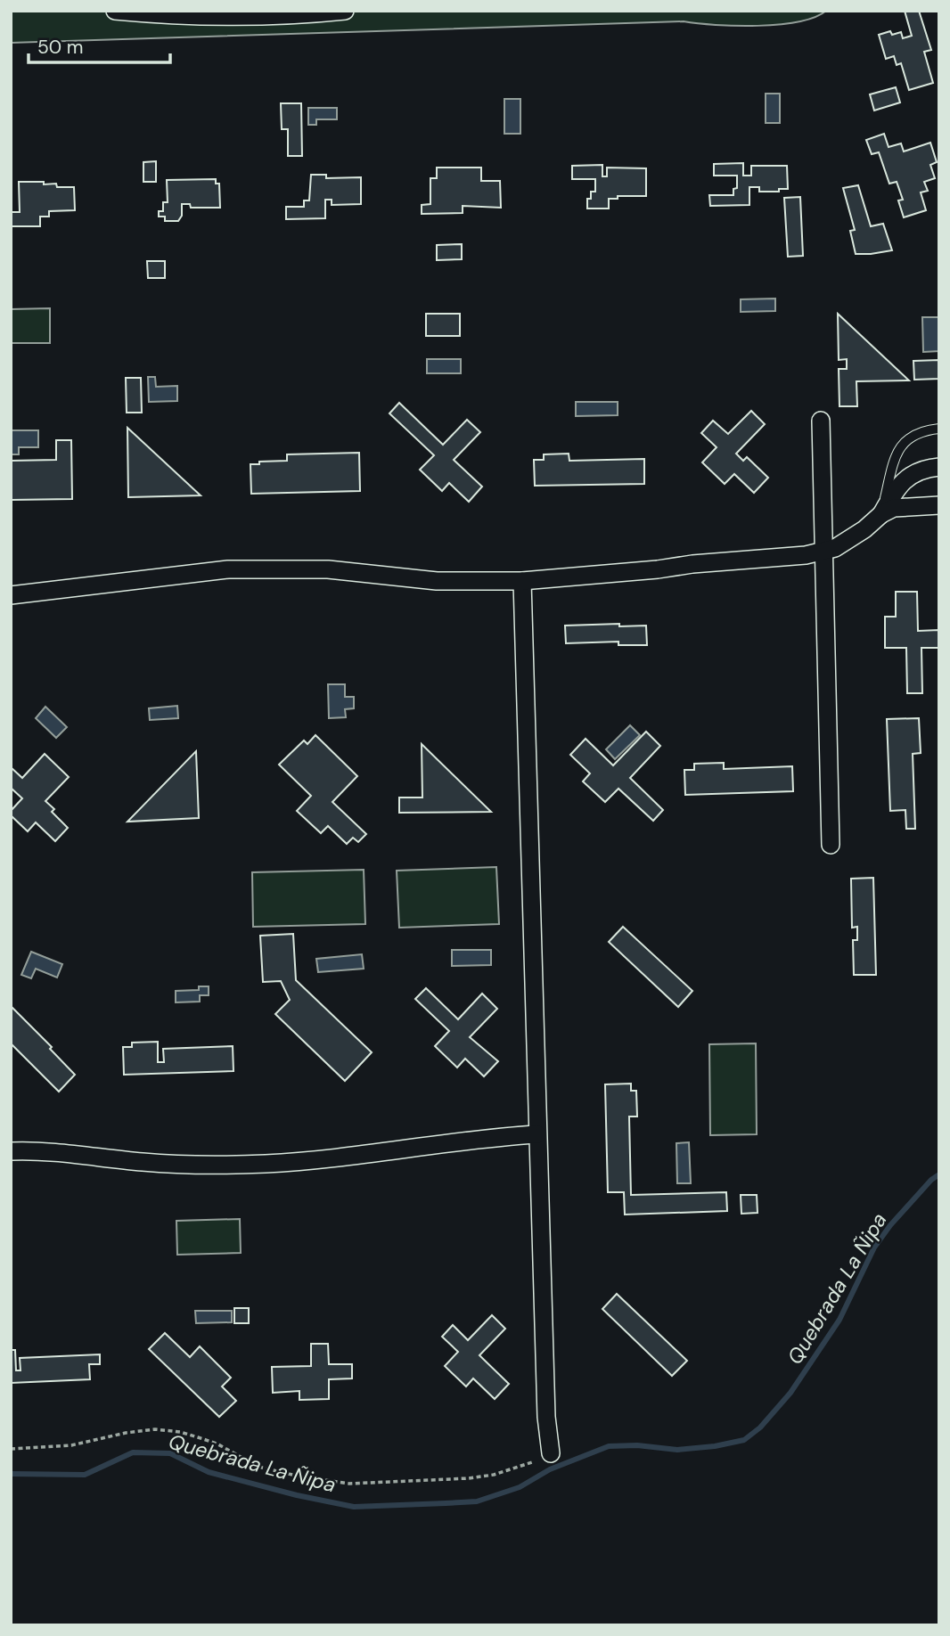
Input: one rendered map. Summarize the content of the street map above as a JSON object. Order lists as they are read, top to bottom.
{
  "water": ["Quebrada La Ñipa"],
  "scale_bar": "50 m"
}
